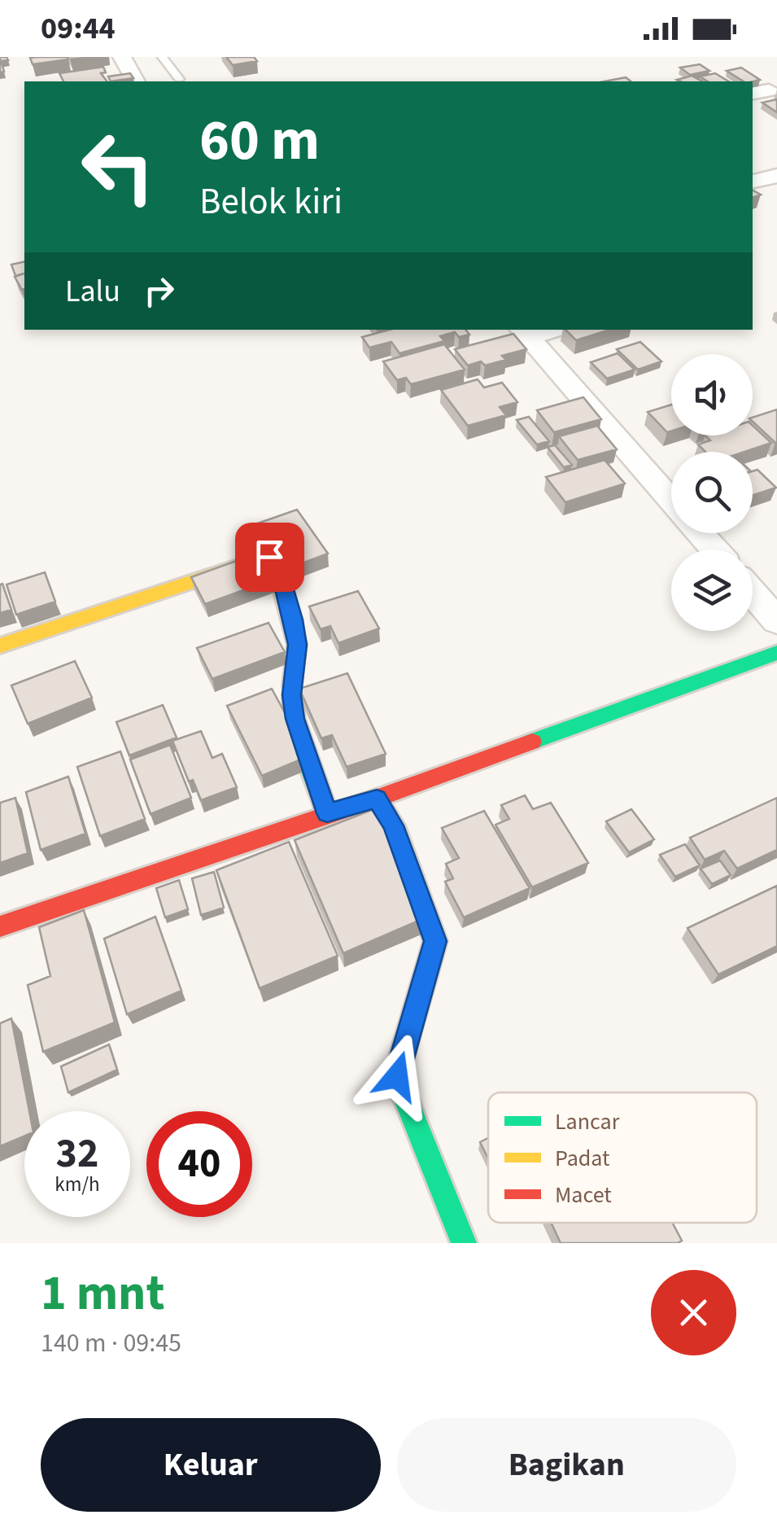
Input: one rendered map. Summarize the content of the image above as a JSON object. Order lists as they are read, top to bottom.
{
  "legend": ["Lancar", "Padat", "Macet"],
  "page": {
    "status": "09:44",
    "turn": ["60 m", "Belok kiri"],
    "then": "Lalu",
    "speed": "32 km/h",
    "limit": "40",
    "heading": ["1 mnt", "140 m · 09:45"],
    "buttons": ["Keluar", "Bagikan"]
  }
}
